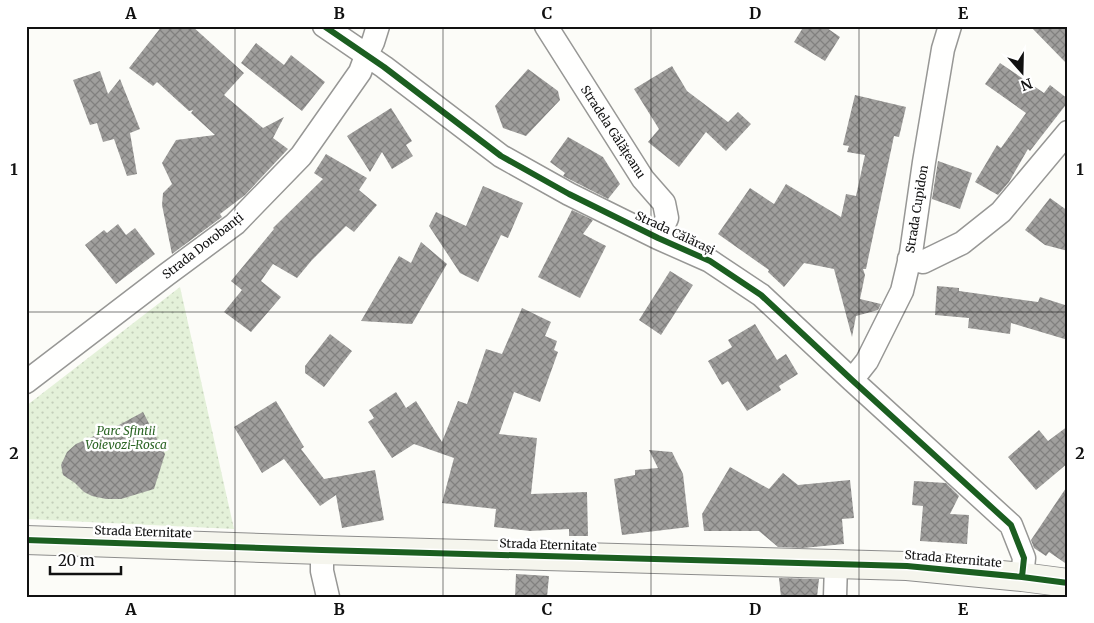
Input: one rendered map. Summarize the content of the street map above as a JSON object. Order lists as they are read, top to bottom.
{
  "streets": {
    "street": [
      "Stradela Gălățeanu",
      "Strada Cupidon",
      "Strada Călărași",
      "Strada Dorobanți",
      "Strada Eternitate"
    ]
  },
  "crossings": [
    ["Stradela Gălățeanu", "Strada Călărași"],
    ["Strada Cupidon", "Strada Călărași"],
    ["Strada Călărași", "Strada Dorobanți"],
    ["Strada Călărași", "Strada Eternitate"]
  ],
  "parks": ["Parc Sfintii Voievozi-Rosca"],
  "scale_bar": "20 m",
  "north": "bottom",
  "grid": {
    "columns": [
      "A",
      "B",
      "C",
      "D",
      "E"
    ],
    "rows": ["1", "2"]
  }
}
